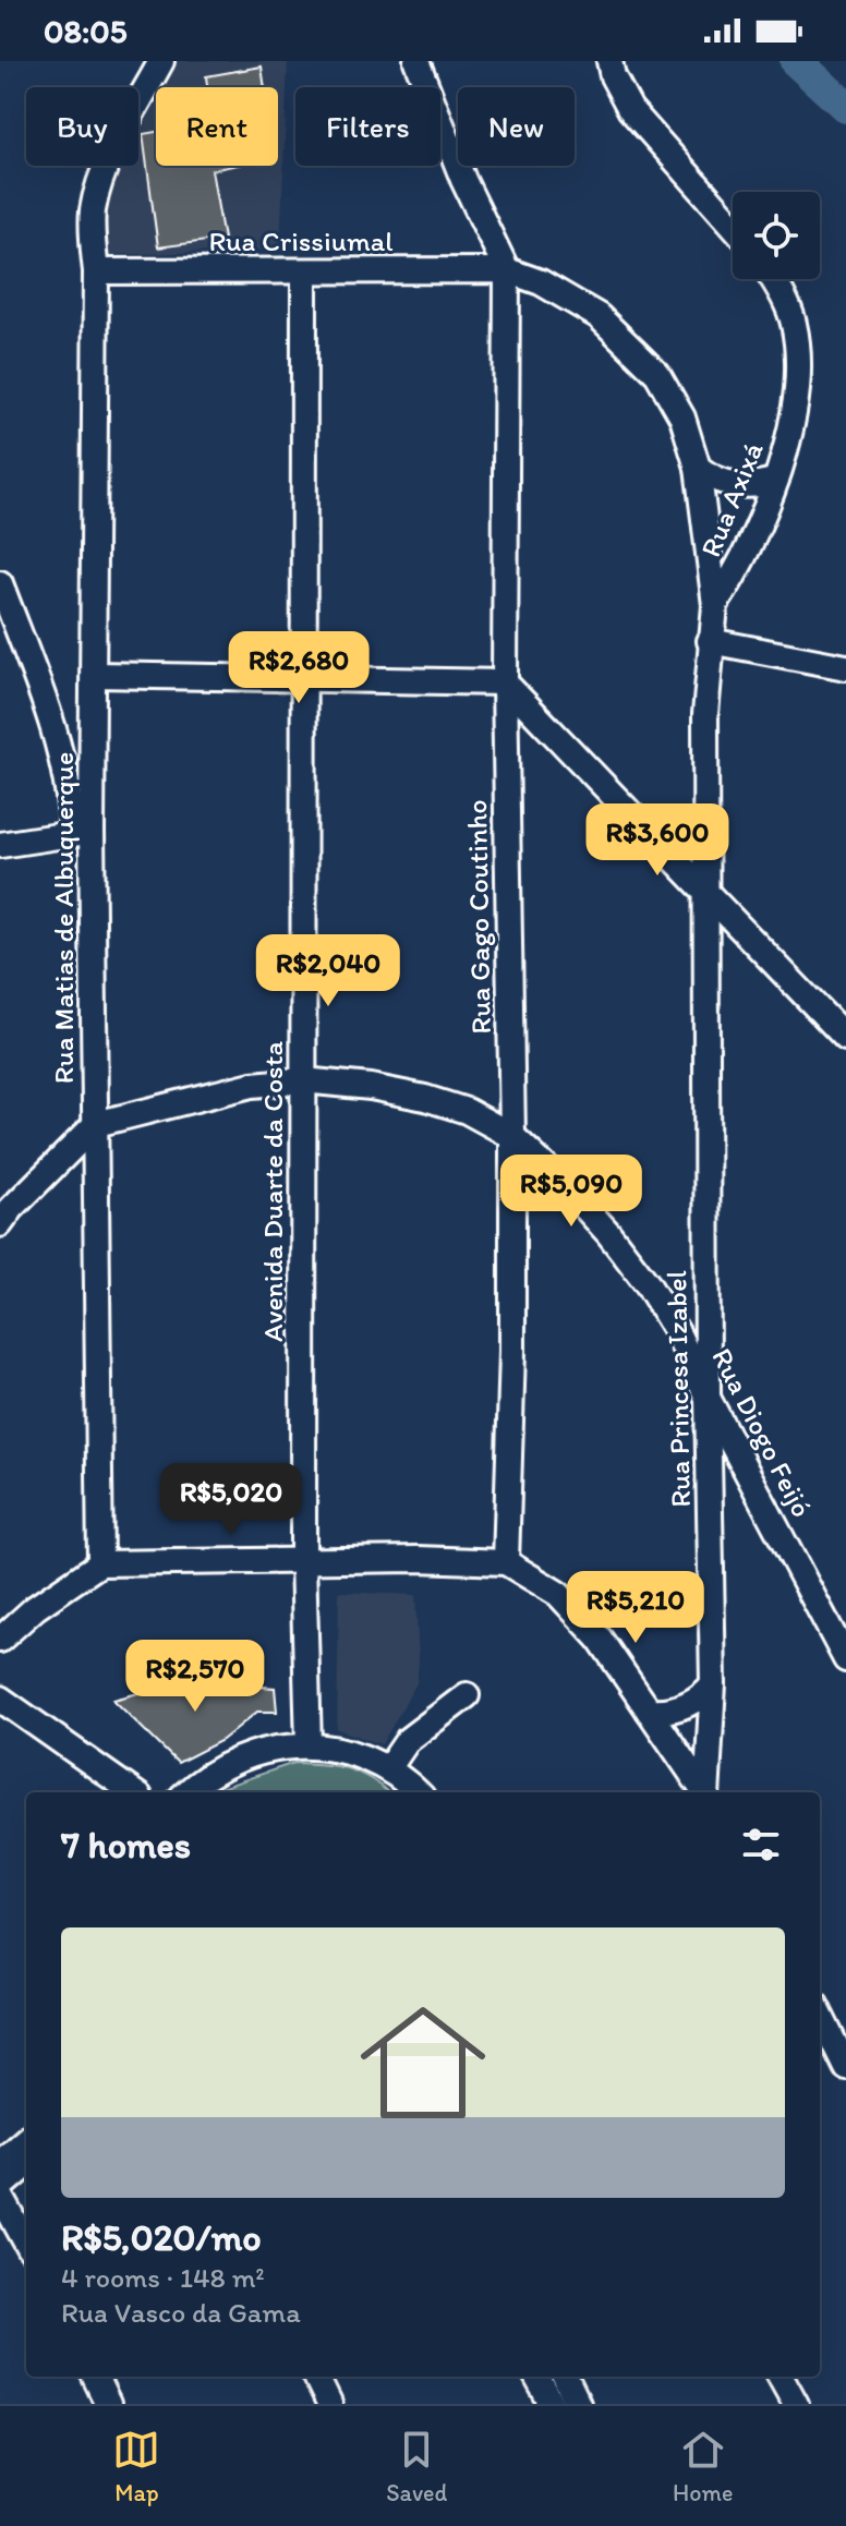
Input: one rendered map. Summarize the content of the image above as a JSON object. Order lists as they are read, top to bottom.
{
  "streets": {
    "street": [
      "Rua Crissiumal",
      "Rua Axixá",
      "Rua Gago Coutinho",
      "Rua Matias de Albuquerque",
      "Avenida Duarte da Costa",
      "Rua Princesa Izabel",
      "Rua Diogo Feijó"
    ]
  },
  "crossings": [
    ["Rua Crissiumal", "Rua Gago Coutinho"],
    ["Rua Crissiumal", "Rua Matias de Albuquerque"],
    ["Rua Crissiumal", "Avenida Duarte da Costa"],
    ["Rua Crissiumal", "Rua Princesa Izabel"],
    ["Rua Axixá", "Rua Princesa Izabel"],
    ["Rua Gago Coutinho", "Rua Princesa Izabel"],
    ["Rua Gago Coutinho", "Rua Diogo Feijó"],
    ["Rua Matias de Albuquerque", "Rua Diogo Feijó"],
    ["Avenida Duarte da Costa", "Rua Diogo Feijó"],
    ["Rua Princesa Izabel", "Rua Diogo Feijó"]
  ],
  "page": {
    "status": "08:05",
    "chip": [
      "Buy",
      "Rent",
      "Filters",
      "New"
    ],
    "price": [
      "R$2,680",
      "R$3,600",
      "R$2,040",
      "R$5,090",
      "R$5,020",
      "R$5,210",
      "R$2,570"
    ],
    "heading": "7 homes",
    "list": [
      {
        "name": "R$5,020/mo",
        "note": "4 rooms · 148 m² · Rua Vasco da Gama"
      }
    ],
    "tabs": ["Map", "Saved", "Home"]
  }
}
